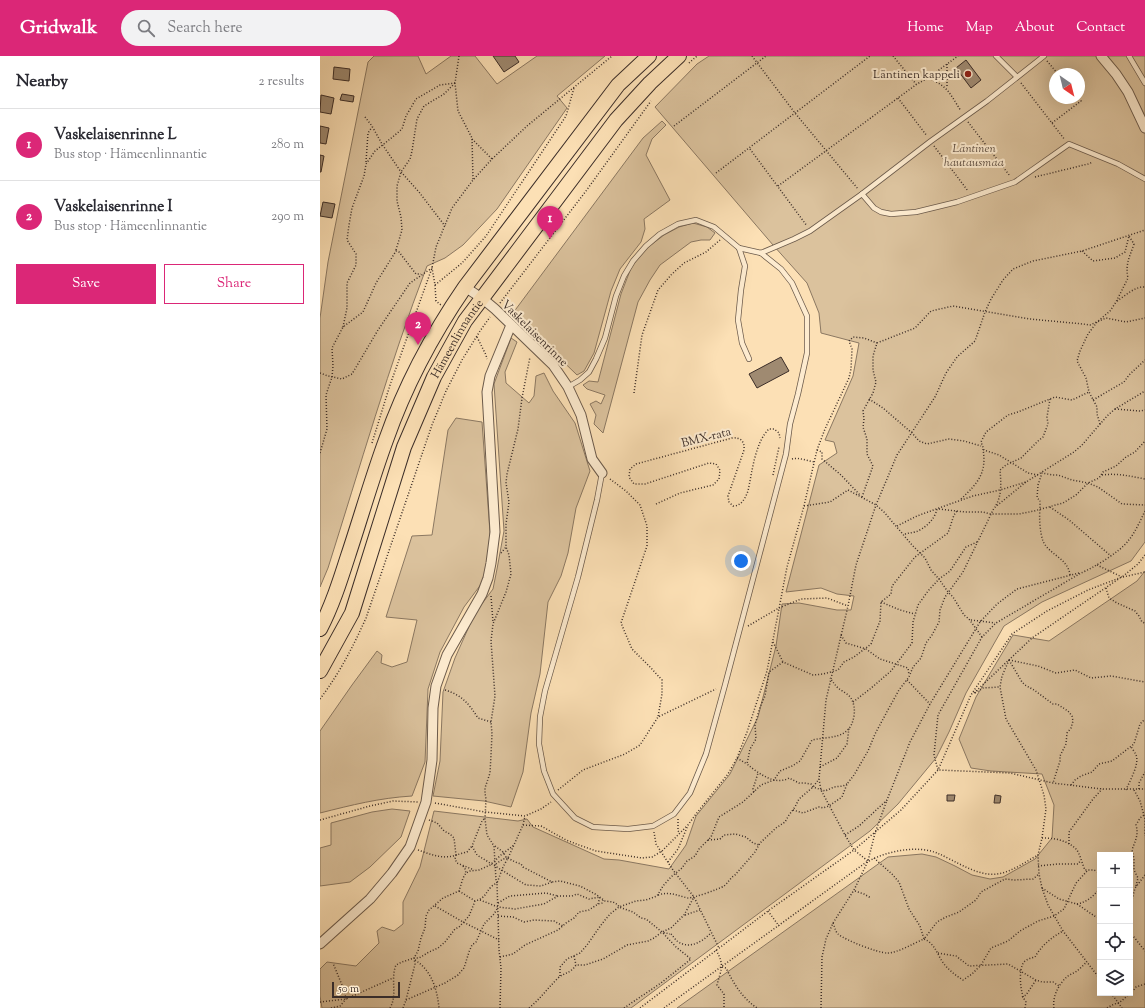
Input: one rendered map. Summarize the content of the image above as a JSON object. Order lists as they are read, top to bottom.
{
  "streets": {
    "main road": ["Hämeenlinnantie"],
    "street": ["Vaskelaisenrinne"],
    "path": ["BMX-rata"]
  },
  "crossings": [
    ["Vaskelaisenrinne", "Hämeenlinnantie"]
  ],
  "parks": ["Läntinen hautausmaa"],
  "places": ["Läntinen kappeli"],
  "scale_bar": "50 m",
  "north": "bottom right",
  "page": {
    "header": "Gridwalk",
    "search": "Search here",
    "nav": [
      "Home",
      "Map",
      "About",
      "Contact"
    ],
    "heading": ["Nearby", "2 results"],
    "list": [
      {
        "mark": "1",
        "name": "Vaskelaisenrinne L",
        "note": "Bus stop · Hämeenlinnantie",
        "value": "280 m"
      },
      {
        "mark": "2",
        "name": "Vaskelaisenrinne I",
        "note": "Bus stop · Hämeenlinnantie",
        "value": "290 m"
      }
    ],
    "pins": ["1", "2"],
    "buttons": ["Save", "Share"],
    "map_buttons": ["+", "−"],
    "scale": "50 m"
  }
}
